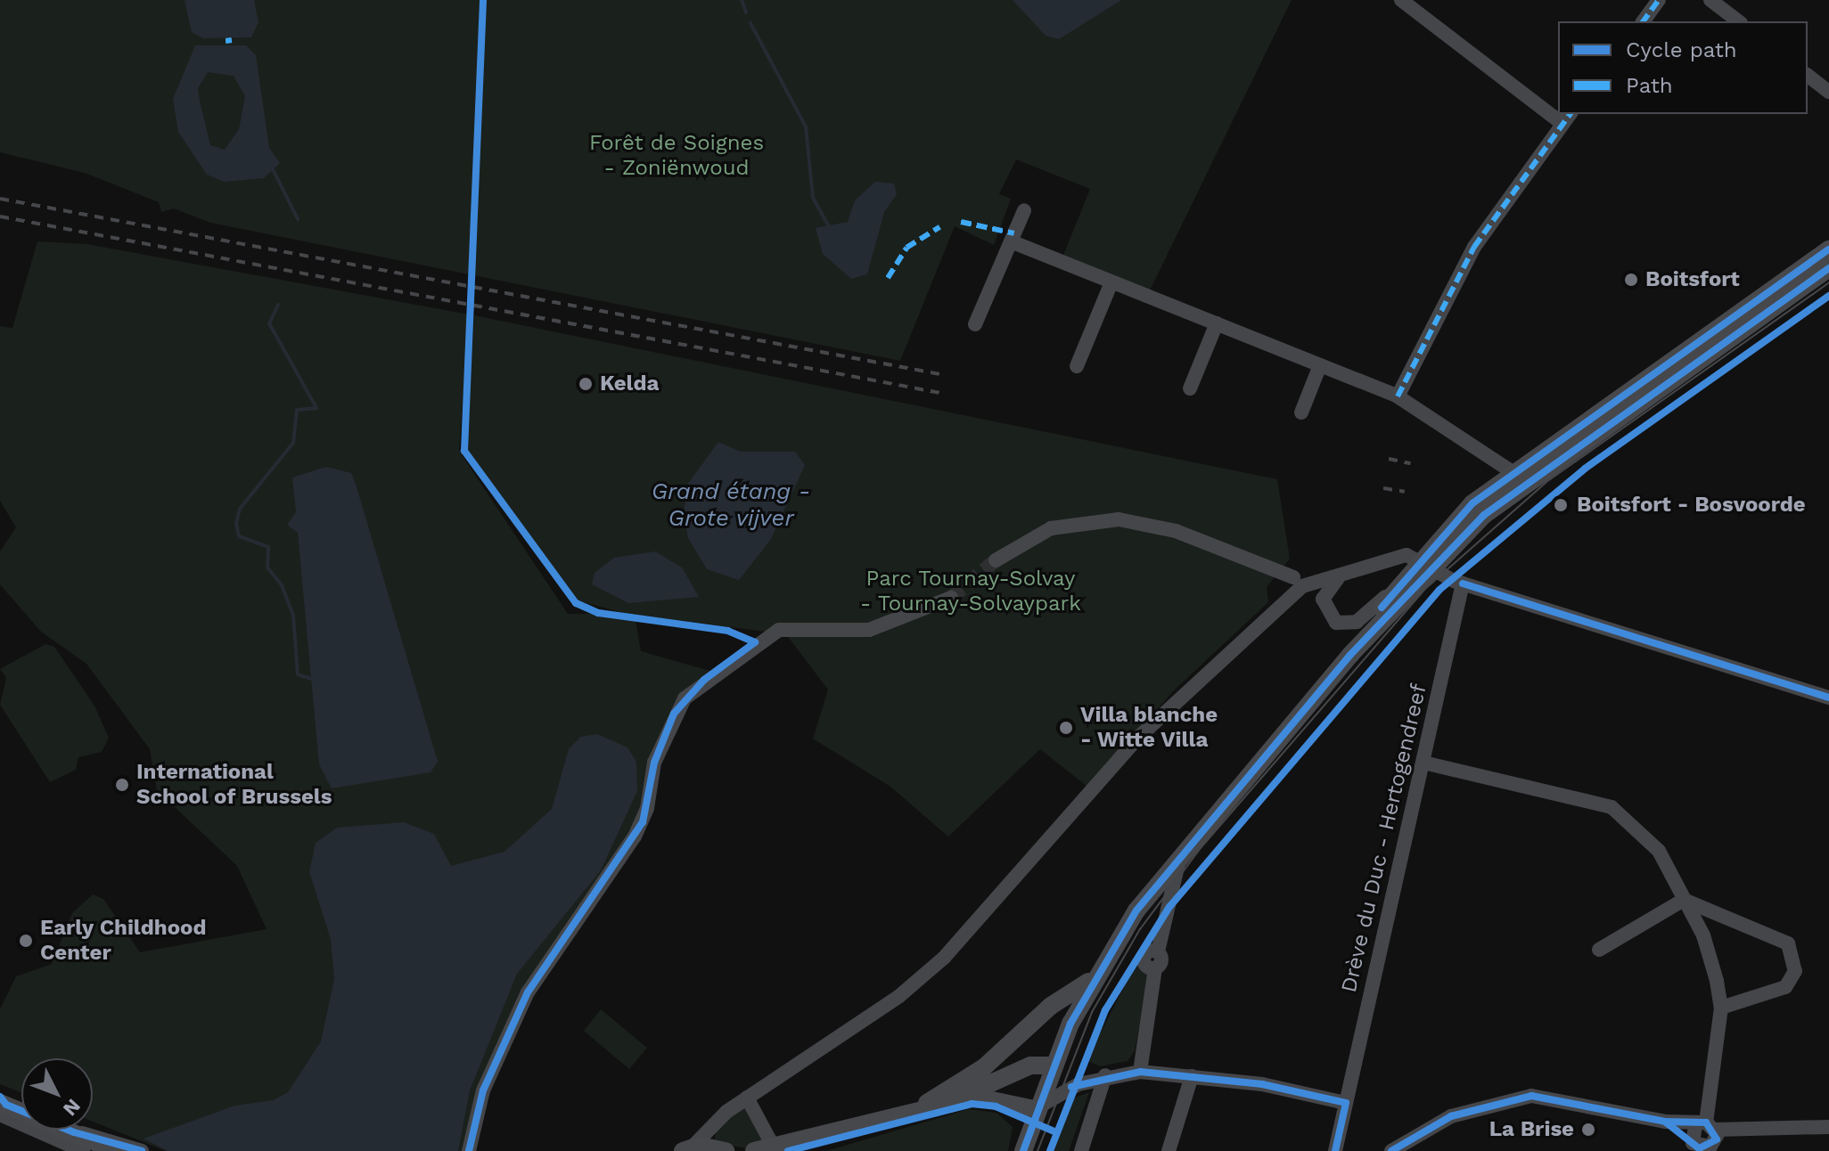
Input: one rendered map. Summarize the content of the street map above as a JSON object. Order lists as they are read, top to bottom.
{
  "streets": {
    "street": ["Drève du Duc - Hertogendreef"]
  },
  "water": ["Grand étang - Grote vijver"],
  "parks": ["Forêt de Soignes - Zoniënwoud", "Parc Tournay-Solvay - Tournay-Solvaypark"],
  "places": [
    "Boitsfort",
    "Kelda",
    "Boitsfort - Bosvoorde",
    "Villa blanche - Witte Villa",
    "International School of Brussels",
    "Early Childhood Center",
    "La Brise"
  ],
  "legend": ["Cycle path", "Path"],
  "north": "bottom right"
}
